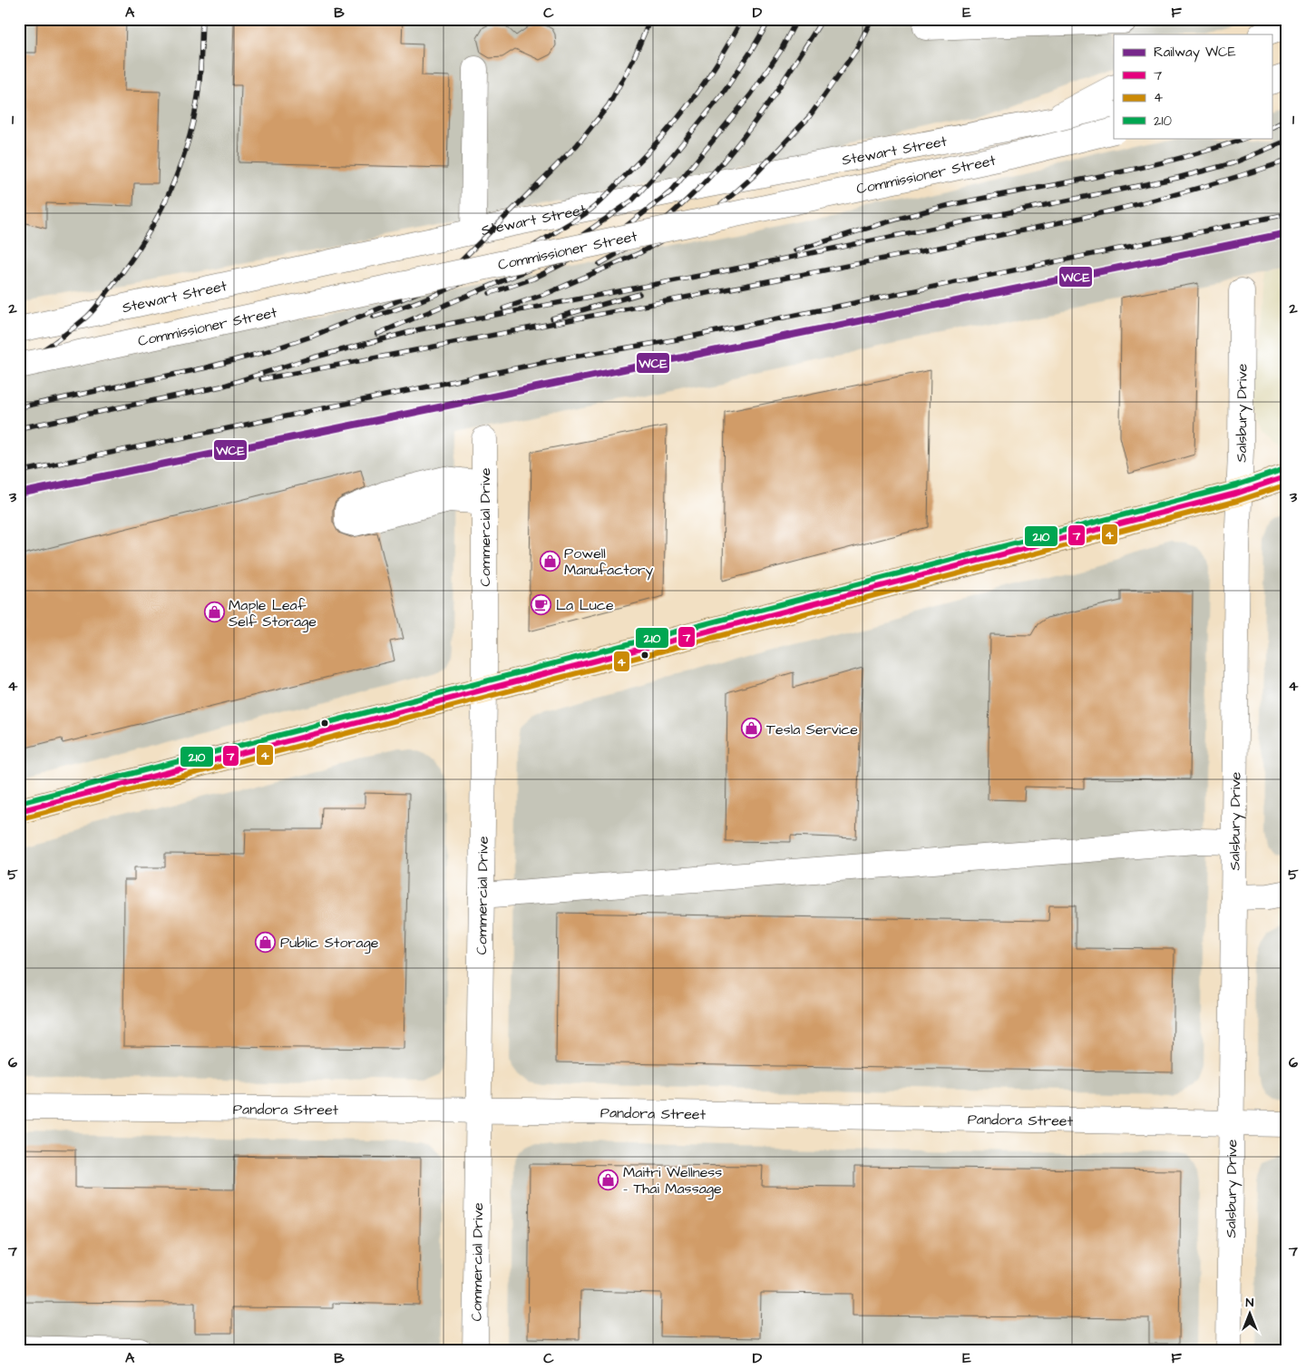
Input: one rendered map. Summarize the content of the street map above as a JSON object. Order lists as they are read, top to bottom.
{
  "streets": {
    "street": [
      "Stewart Street",
      "Commissioner Street",
      "Salsbury Drive",
      "Commercial Drive",
      "Pandora Street"
    ]
  },
  "crossings": [
    ["Salsbury Drive", "Pandora Street"],
    ["Commercial Drive", "Pandora Street"]
  ],
  "places": {
    "shop": [
      "Powell Manufactory",
      "Maple Leaf Self Storage",
      "Tesla Service",
      "Public Storage",
      "Maitri Wellness - Thai Massage"
    ],
    "cafe": ["La Luce"]
  },
  "lines": [
    "rail line WCE",
    "transit line 210",
    "transit line 7",
    "transit line 4"
  ],
  "legend": [
    "Railway WCE",
    "7",
    "4",
    "210"
  ],
  "north": "top",
  "grid": {
    "columns": [
      "A",
      "B",
      "C",
      "D",
      "E",
      "F"
    ],
    "rows": [
      "1",
      "2",
      "3",
      "4",
      "5",
      "6",
      "7"
    ]
  }
}
